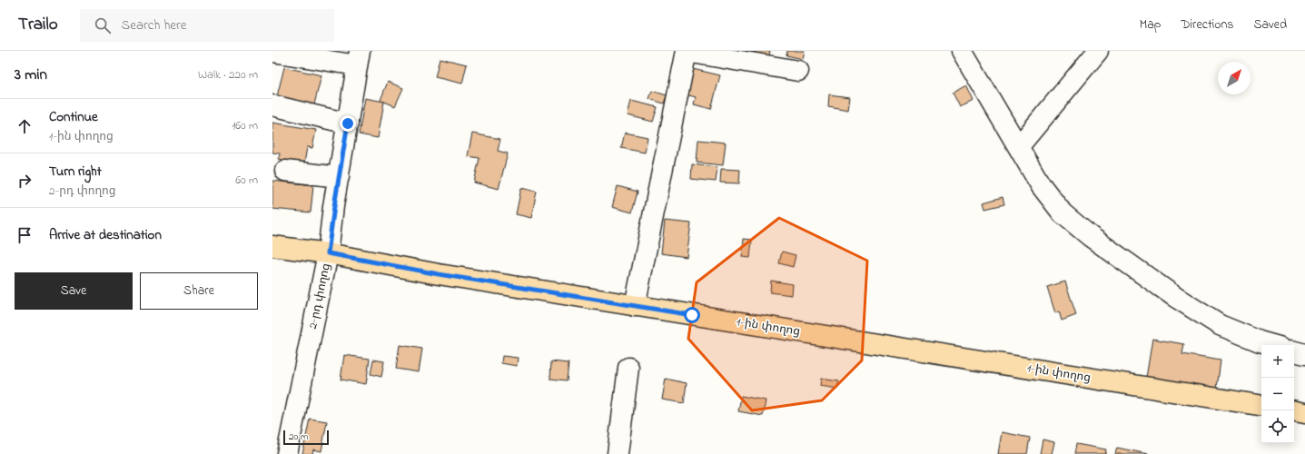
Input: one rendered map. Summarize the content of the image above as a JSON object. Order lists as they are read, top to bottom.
{
  "streets": {
    "main road": ["1-ին փողոց"],
    "street": ["2-րդ փողոց"]
  },
  "crossings": [
    ["2-րդ փողոց", "1-ին փողոց"]
  ],
  "scale_bar": "20 m",
  "north": "top right",
  "page": {
    "header": "Trailo",
    "search": "Search here",
    "nav": ["Map", "Directions", "Saved"],
    "heading": ["3 min", "Walk · 220 m"],
    "list": [
      ["Continue", "1-ին փողոց", "160 m"],
      ["Turn right", "2-րդ փողոց", "60 m"],
      "Arrive at destination"
    ],
    "buttons": ["Save", "Share"],
    "map_buttons": ["+", "−"],
    "scale": "20 m"
  }
}
